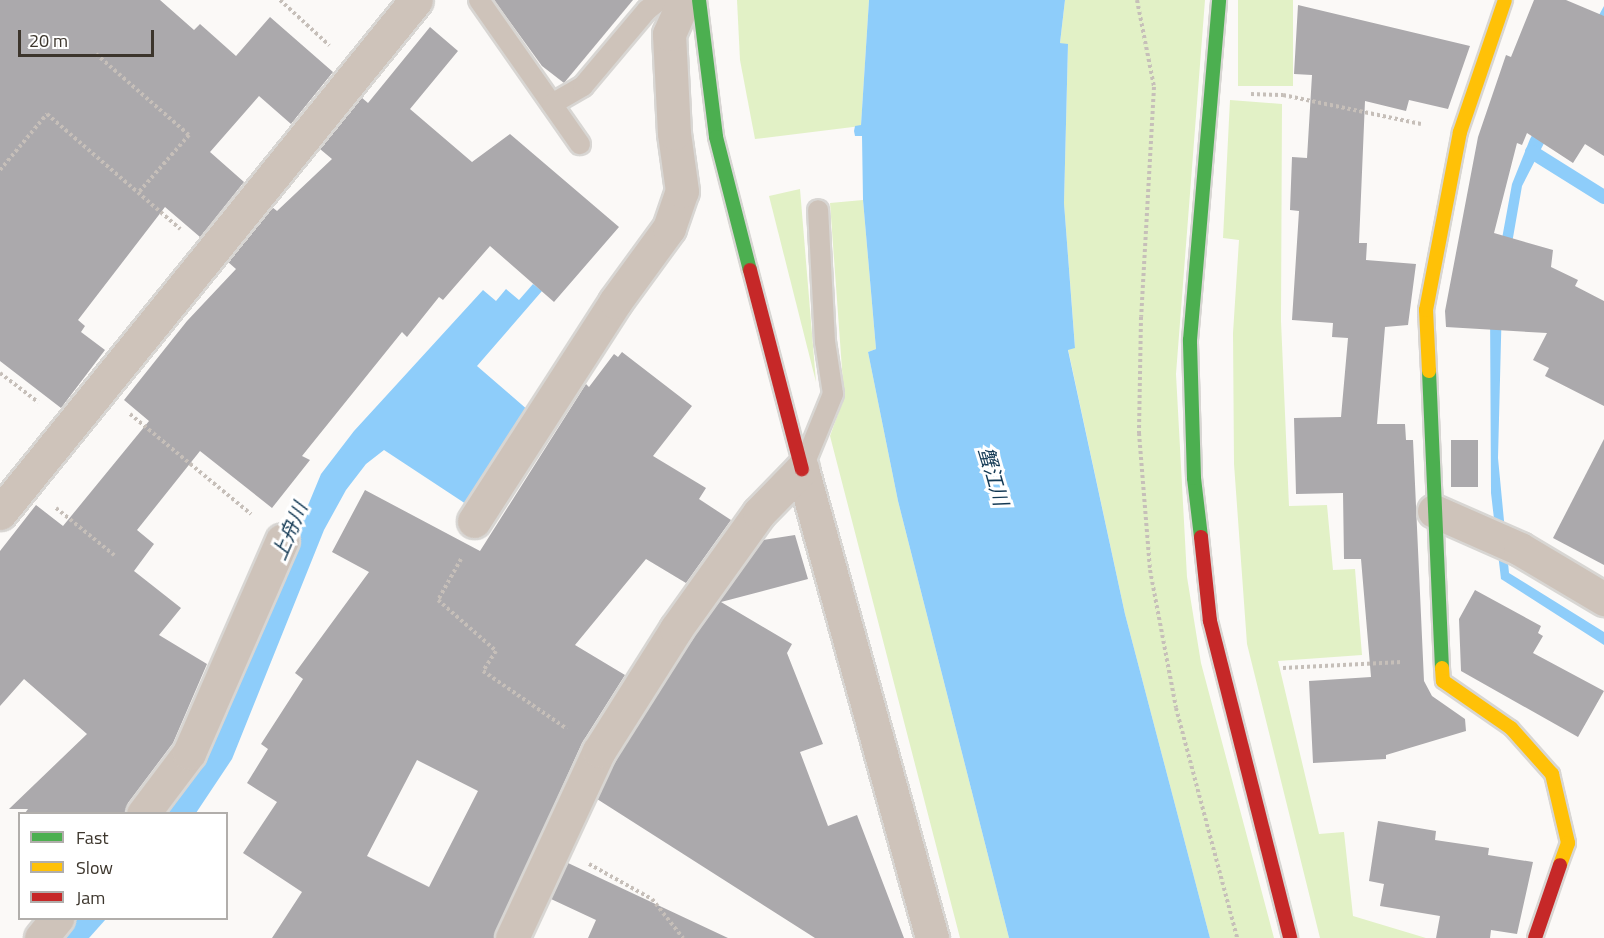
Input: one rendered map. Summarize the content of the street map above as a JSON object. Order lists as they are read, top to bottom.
{
  "water": ["蟹江川", "上舟川"],
  "legend": ["Fast", "Slow", "Jam"],
  "scale_bar": "20 m"
}
